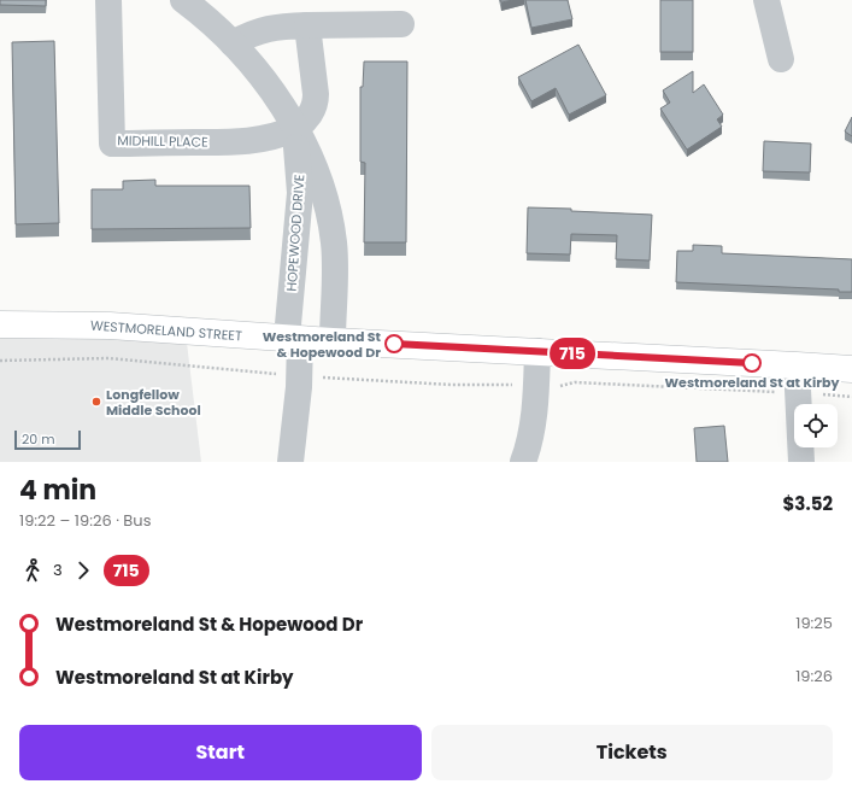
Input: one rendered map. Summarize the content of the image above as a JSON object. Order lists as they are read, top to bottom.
{
  "streets": {
    "main road": ["WESTMORELAND STREET"],
    "street": ["MIDHILL PLACE", "HOPEWOOD DRIVE"]
  },
  "crossings": [
    ["MIDHILL PLACE", "HOPEWOOD DRIVE"],
    ["HOPEWOOD DRIVE", "WESTMORELAND STREET"]
  ],
  "places": ["Westmoreland St & Hopewood Dr", "Westmoreland St at Kirby", "Longfellow Middle School"],
  "lines": ["bus line 715"],
  "scale_bar": "20 m",
  "page": {
    "on_map": "715",
    "scale": "20 m",
    "heading": ["4 min", "19:22 – 19:26 · Bus", "$3.52"],
    "legs": ["3", "715"],
    "list": [
      {
        "name": "Westmoreland St & Hopewood Dr",
        "value": "19:25"
      },
      {
        "name": "Westmoreland St at Kirby",
        "value": "19:26"
      }
    ],
    "buttons": ["Start", "Tickets"]
  }
}
